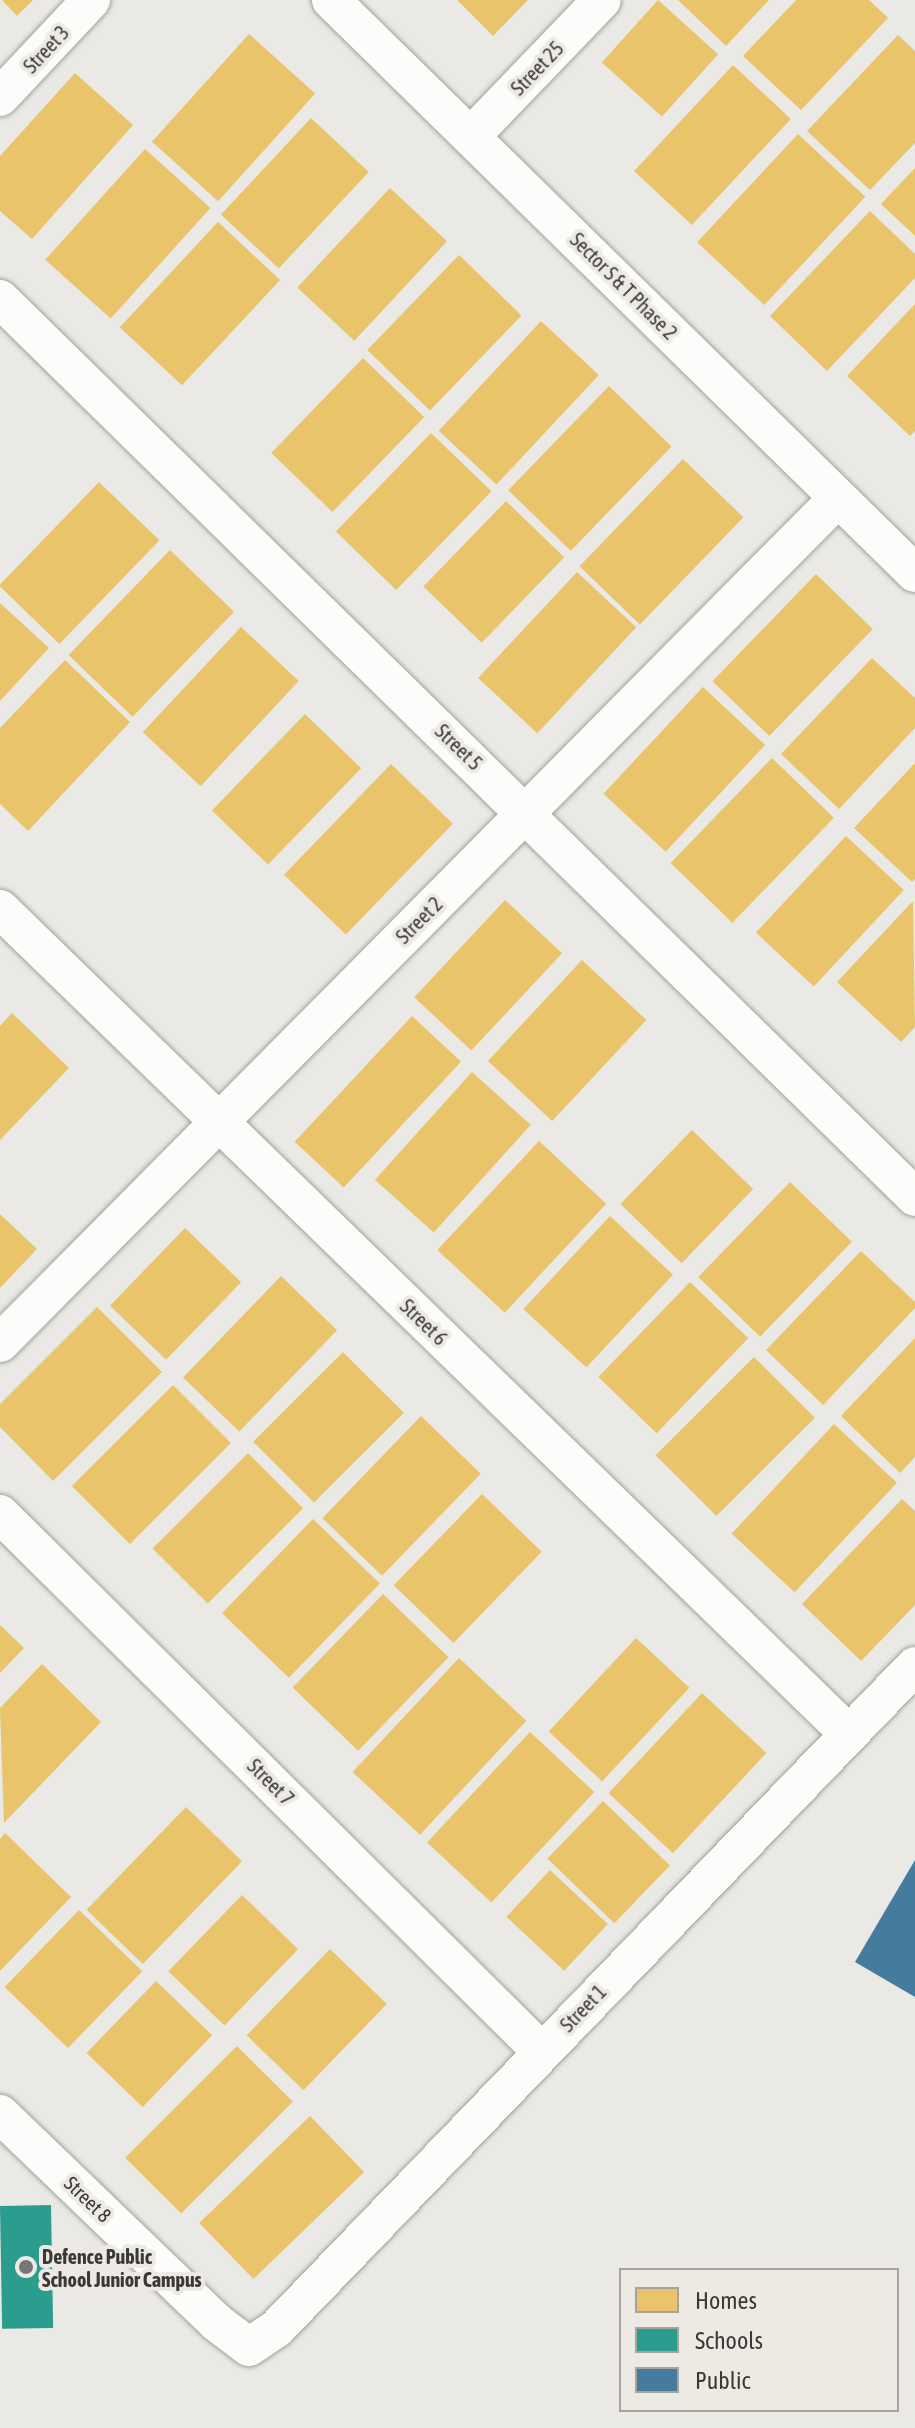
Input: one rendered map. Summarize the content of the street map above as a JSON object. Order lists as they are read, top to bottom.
{
  "streets": {
    "street": [
      "Street 3",
      "Street 25",
      "Sector S & T Phase 2",
      "Street 5",
      "Street 2",
      "Street 6",
      "Street 7",
      "Street 1",
      "Street 8"
    ]
  },
  "crossings": [
    ["Street 25", "Sector S & T Phase 2"],
    ["Sector S & T Phase 2", "Street 2"],
    ["Street 5", "Street 2"],
    ["Street 2", "Street 6"],
    ["Street 6", "Street 1"],
    ["Street 7", "Street 1"],
    ["Street 1", "Street 8"]
  ],
  "places": ["Defence Public School Junior Campus"],
  "legend": ["Homes", "Schools", "Public"]
}
